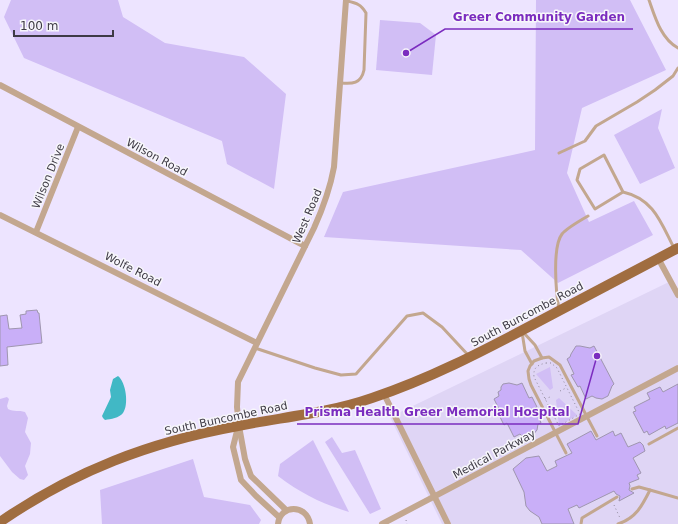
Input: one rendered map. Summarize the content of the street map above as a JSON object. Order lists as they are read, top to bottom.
{
  "streets": {
    "main road": ["South Buncombe Road"],
    "street": [
      "Wilson Road",
      "Wilson Drive",
      "West Road",
      "Wolfe Road",
      "Medical Parkway"
    ]
  },
  "crossings": [
    ["Wilson Road", "Wilson Drive"],
    ["Wilson Road", "West Road"],
    ["Wilson Drive", "Wolfe Road"],
    ["West Road", "Wolfe Road"],
    ["West Road", "South Buncombe Road"]
  ],
  "places": ["Greer Community Garden", "Prisma Health Greer Memorial Hospital"],
  "scale_bar": "100 m"
}
